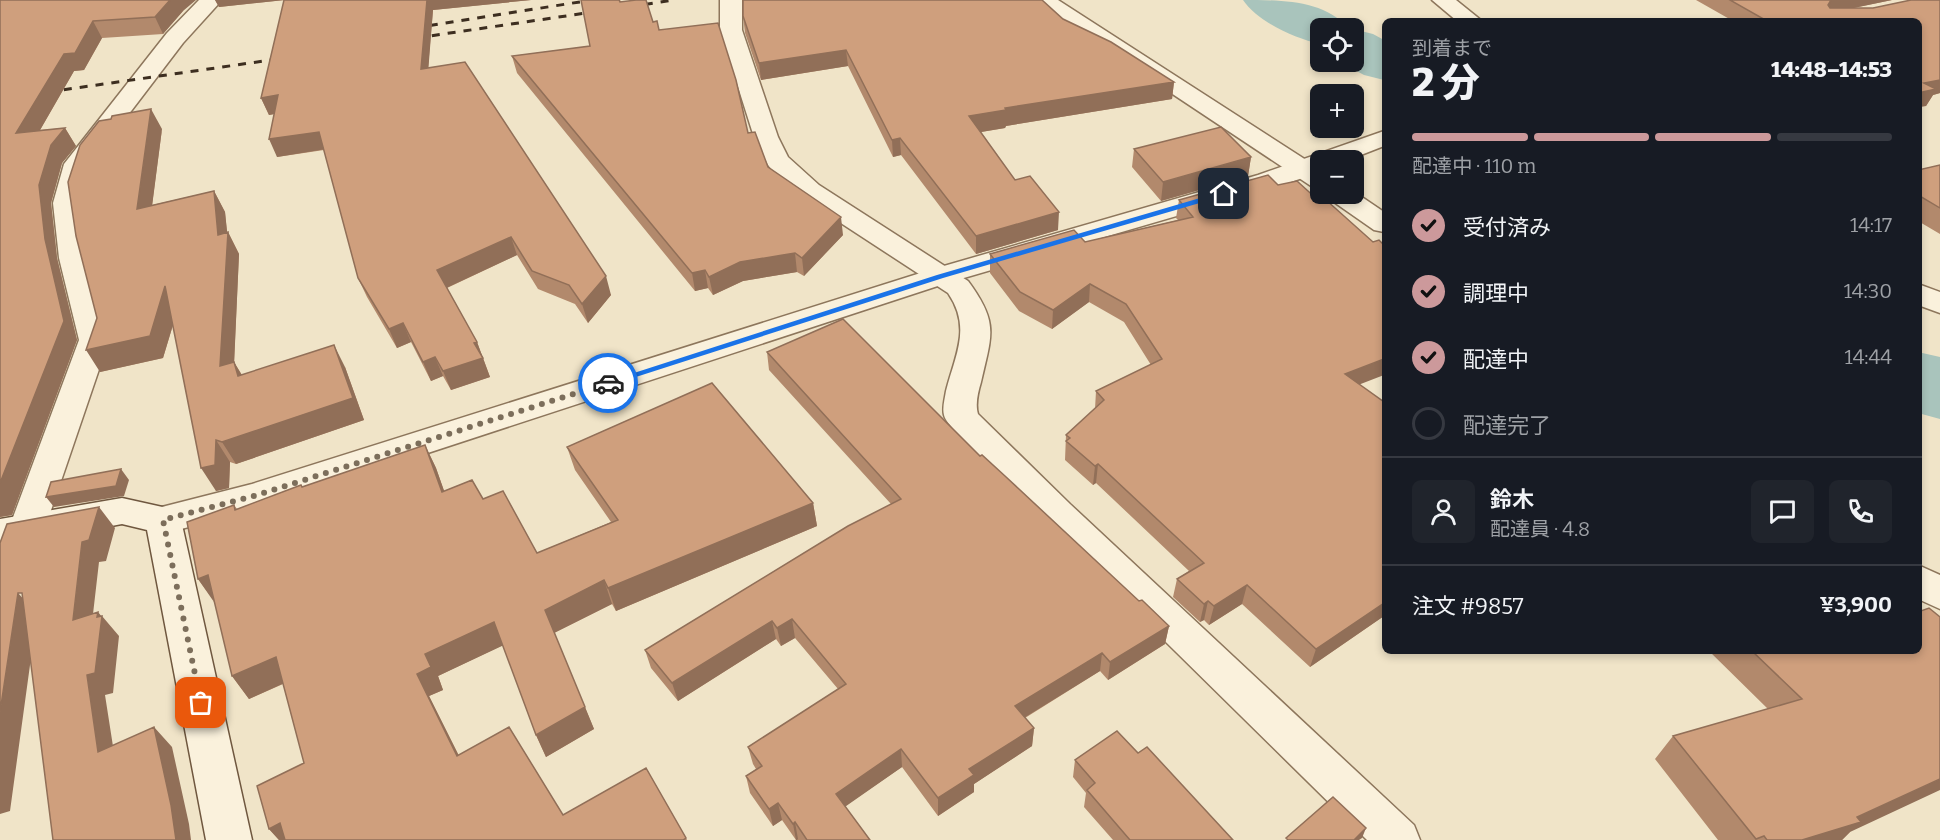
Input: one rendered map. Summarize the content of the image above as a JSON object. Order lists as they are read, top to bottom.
{
  "page": {
    "map_buttons": ["+", "−"],
    "heading": ["2 分", "到着まで", "14:48–14:53"],
    "panel": [
      "鈴木",
      "配達員 · 4.8",
      "注文 #9857",
      "¥3,900"
    ],
    "bar": "配達中 · 110 m",
    "list": [
      ["受付済み", "14:17"],
      ["調理中", "14:30"],
      ["配達中", "14:44"],
      "配達完了"
    ]
  }
}
